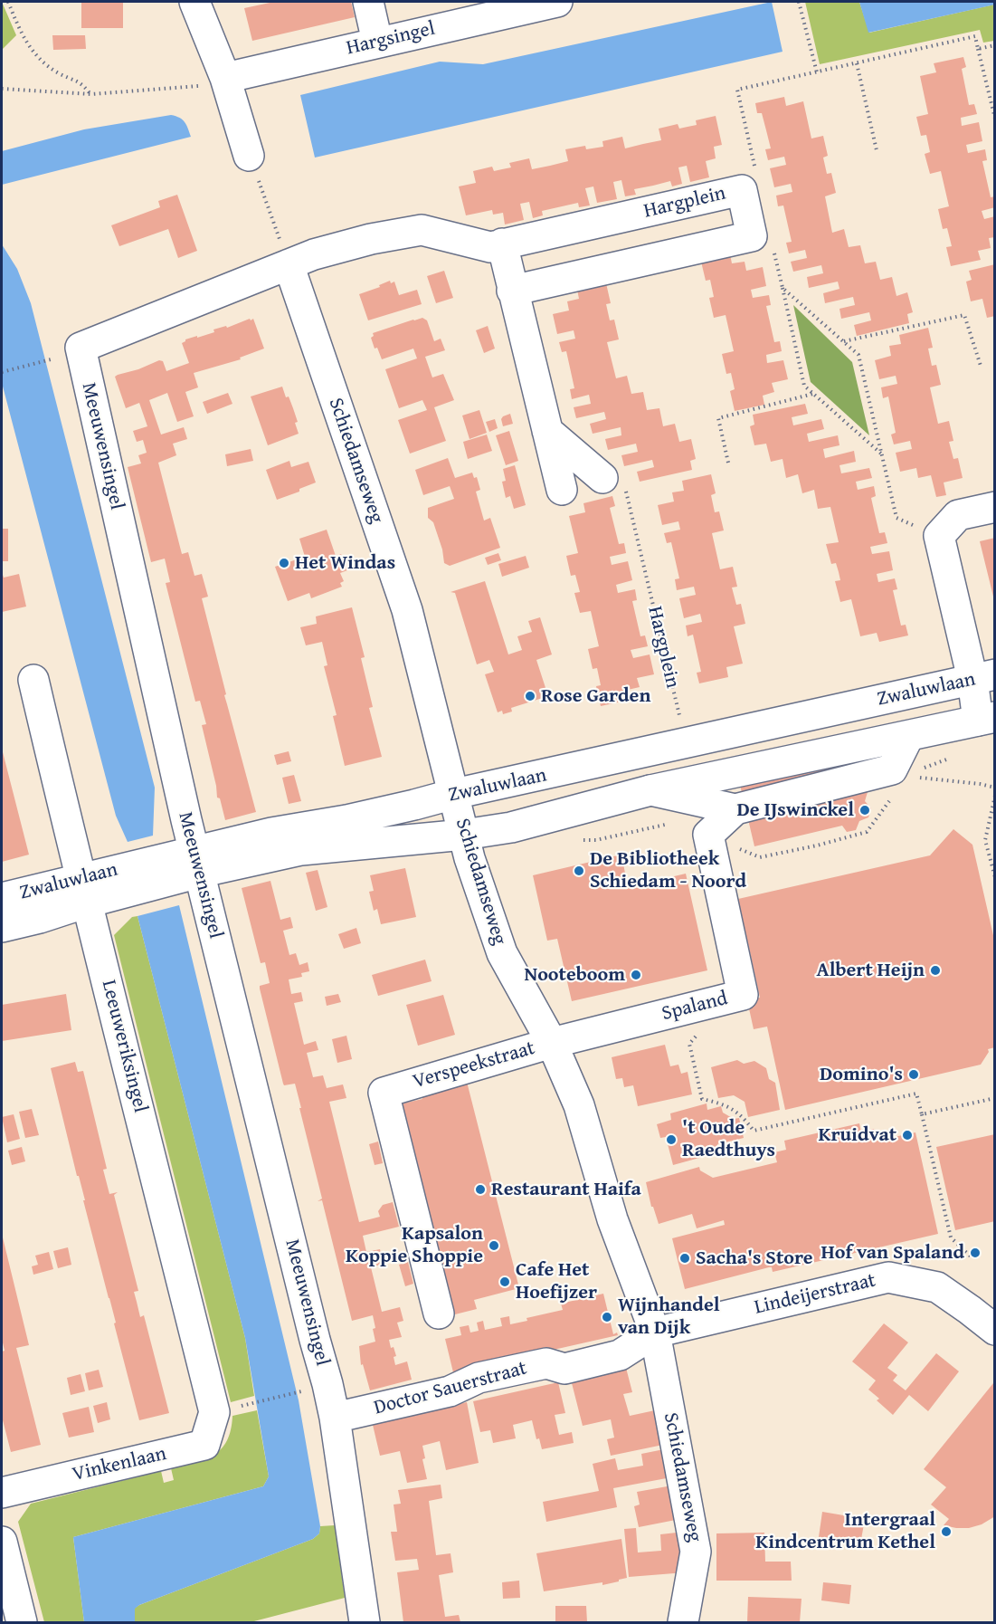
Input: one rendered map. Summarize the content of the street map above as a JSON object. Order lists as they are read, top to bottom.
{
  "streets": {
    "street": [
      "Hargsingel",
      "Hargplein",
      "Meeuwensingel",
      "Schiedamseweg",
      "Zwaluwlaan",
      "Spaland",
      "Leeuweriksingel",
      "Verspeekstraat",
      "Lindeijerstraat",
      "Doctor Sauerstraat",
      "Vinkenlaan"
    ]
  },
  "crossings": [
    ["Hargplein", "Meeuwensingel"],
    ["Hargplein", "Schiedamseweg"],
    ["Meeuwensingel", "Schiedamseweg"],
    ["Meeuwensingel", "Zwaluwlaan"],
    ["Meeuwensingel", "Doctor Sauerstraat"],
    ["Schiedamseweg", "Zwaluwlaan"],
    ["Schiedamseweg", "Spaland"],
    ["Schiedamseweg", "Verspeekstraat"],
    ["Schiedamseweg", "Lindeijerstraat"],
    ["Schiedamseweg", "Doctor Sauerstraat"],
    ["Zwaluwlaan", "Leeuweriksingel"],
    ["Spaland", "Verspeekstraat"],
    ["Leeuweriksingel", "Vinkenlaan"],
    ["Verspeekstraat", "Lindeijerstraat"],
    ["Verspeekstraat", "Doctor Sauerstraat"],
    ["Lindeijerstraat", "Doctor Sauerstraat"]
  ],
  "places": [
    "Het Windas",
    "Rose Garden",
    "De IJswinckel",
    "De Bibliotheek Schiedam - Noord",
    "Albert Heijn",
    "Nooteboom",
    "Domino's",
    "Kruidvat",
    "'t Oude Raedthuys",
    "Restaurant Haifa",
    "Kapsalon Koppie Shoppie",
    "Hof van Spaland",
    "Sacha's Store",
    "Cafe Het Hoefijzer",
    "Wijnhandel van Dijk",
    "Intergraal Kindcentrum Kethel"
  ]
}
